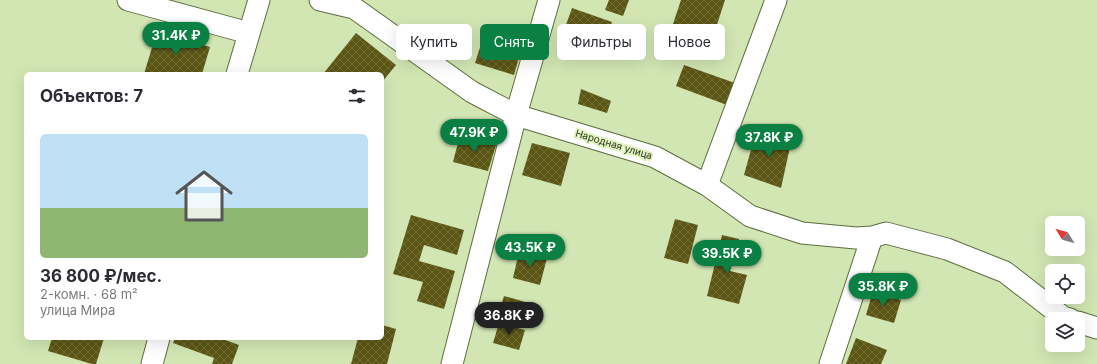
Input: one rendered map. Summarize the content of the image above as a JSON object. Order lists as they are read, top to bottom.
{
  "streets": {
    "street": ["Народная улица"]
  },
  "north": "top left",
  "page": {
    "price": [
      "31.4K ₽",
      "47.9K ₽",
      "37.8K ₽",
      "43.5K ₽",
      "39.5K ₽",
      "35.8K ₽",
      "36.8K ₽"
    ],
    "chip": [
      "Купить",
      "Снять",
      "Фильтры",
      "Новое"
    ],
    "heading": "Объектов: 7",
    "list": [
      {
        "name": "36 800 ₽/мес.",
        "note": "2-комн. · 68 m² · улица Мира"
      }
    ]
  }
}
